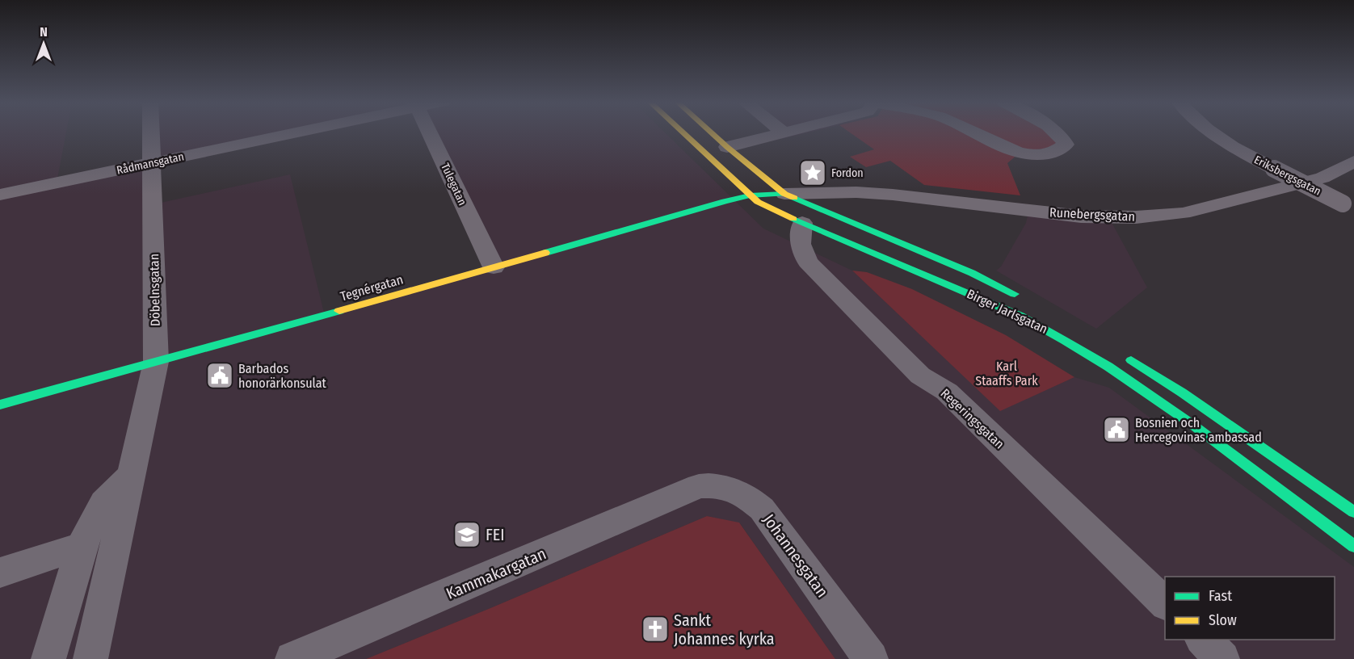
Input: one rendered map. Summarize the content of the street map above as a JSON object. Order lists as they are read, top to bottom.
{
  "streets": {
    "street": [
      "Rådmansgatan",
      "Eriksbergsgatan",
      "Tulegatan",
      "Runebergsgatan",
      "Tegnérgatan",
      "Döbelnsgatan",
      "Birger Jarlsgatan",
      "Regeringsgatan",
      "Johannesgatan",
      "Kammakargatan"
    ]
  },
  "crossings": [
    ["Rådmansgatan", "Döbelnsgatan"],
    ["Tulegatan", "Tegnérgatan"],
    ["Runebergsgatan", "Tegnérgatan"],
    ["Runebergsgatan", "Birger Jarlsgatan"],
    ["Runebergsgatan", "Regeringsgatan"],
    ["Tegnérgatan", "Döbelnsgatan"],
    ["Tegnérgatan", "Birger Jarlsgatan"],
    ["Birger Jarlsgatan", "Regeringsgatan"],
    ["Johannesgatan", "Kammakargatan"]
  ],
  "parks": ["Karl Staaffs Park"],
  "places": {
    "place": ["Fordon"],
    "public building": ["Barbados honorärkonsulat", "Bosnien och Hercegovinas ambassad"],
    "school or university": ["FEI"],
    "church": ["Sankt Johannes kyrka"]
  },
  "legend": ["Fast", "Slow"],
  "north": "top"
}
